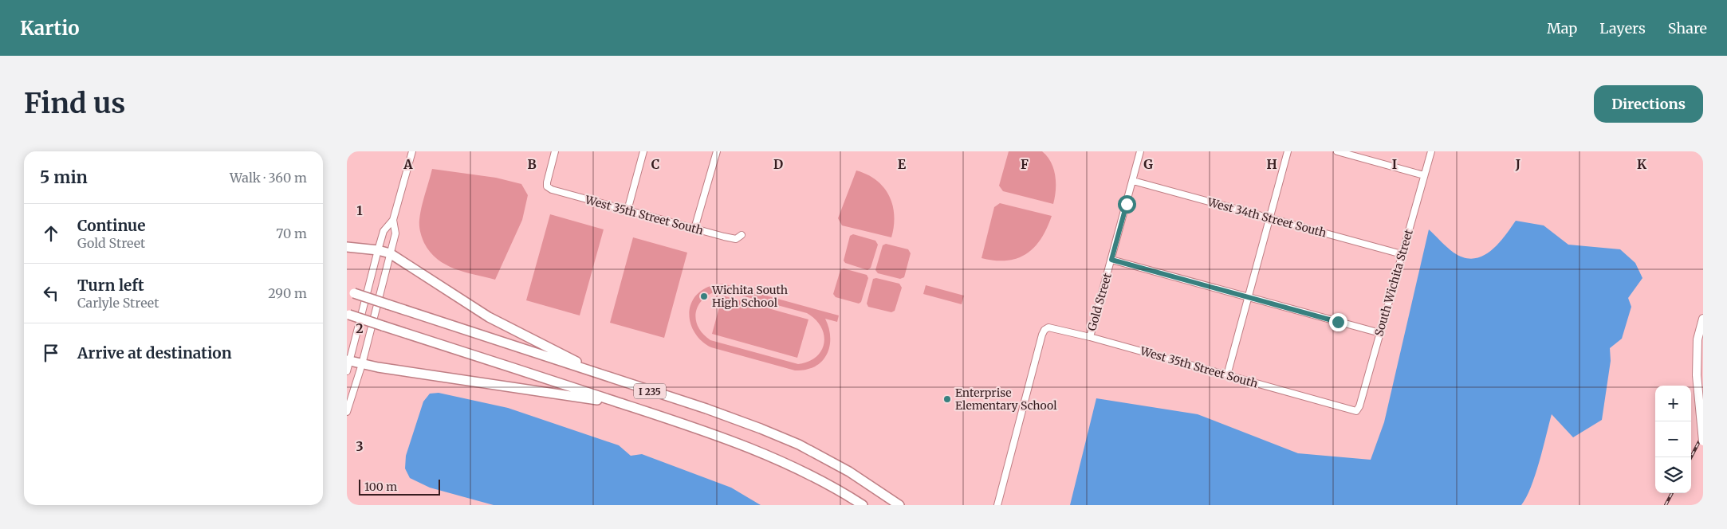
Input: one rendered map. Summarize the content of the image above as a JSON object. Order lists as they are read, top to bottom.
{
  "streets": {
    "highway": ["I 235"],
    "street": [
      "West 35th Street South",
      "West 34th Street South",
      "South Wichita Street",
      "Gold Street"
    ]
  },
  "crossings": [
    ["West 35th Street South", "South Wichita Street"],
    ["West 35th Street South", "Gold Street"],
    ["West 34th Street South", "South Wichita Street"],
    ["West 34th Street South", "Gold Street"]
  ],
  "places": ["Wichita South High School", "Enterprise Elementary School"],
  "scale_bar": "100 m",
  "page": {
    "header": "Kartio",
    "nav": ["Map", "Layers", "Share"],
    "buttons": "Directions",
    "title": "Find us",
    "heading": ["5 min", "Walk · 360 m"],
    "list": [
      ["Continue", "Gold Street", "70 m"],
      ["Turn left", "Carlyle Street", "290 m"],
      "Arrive at destination"
    ],
    "map_buttons": ["+", "−"],
    "scale": "100 m"
  },
  "grid": {
    "columns": [
      "A",
      "B",
      "C",
      "D",
      "E",
      "F",
      "G",
      "H",
      "I",
      "J",
      "K"
    ],
    "rows": ["1", "2", "3"]
  }
}
